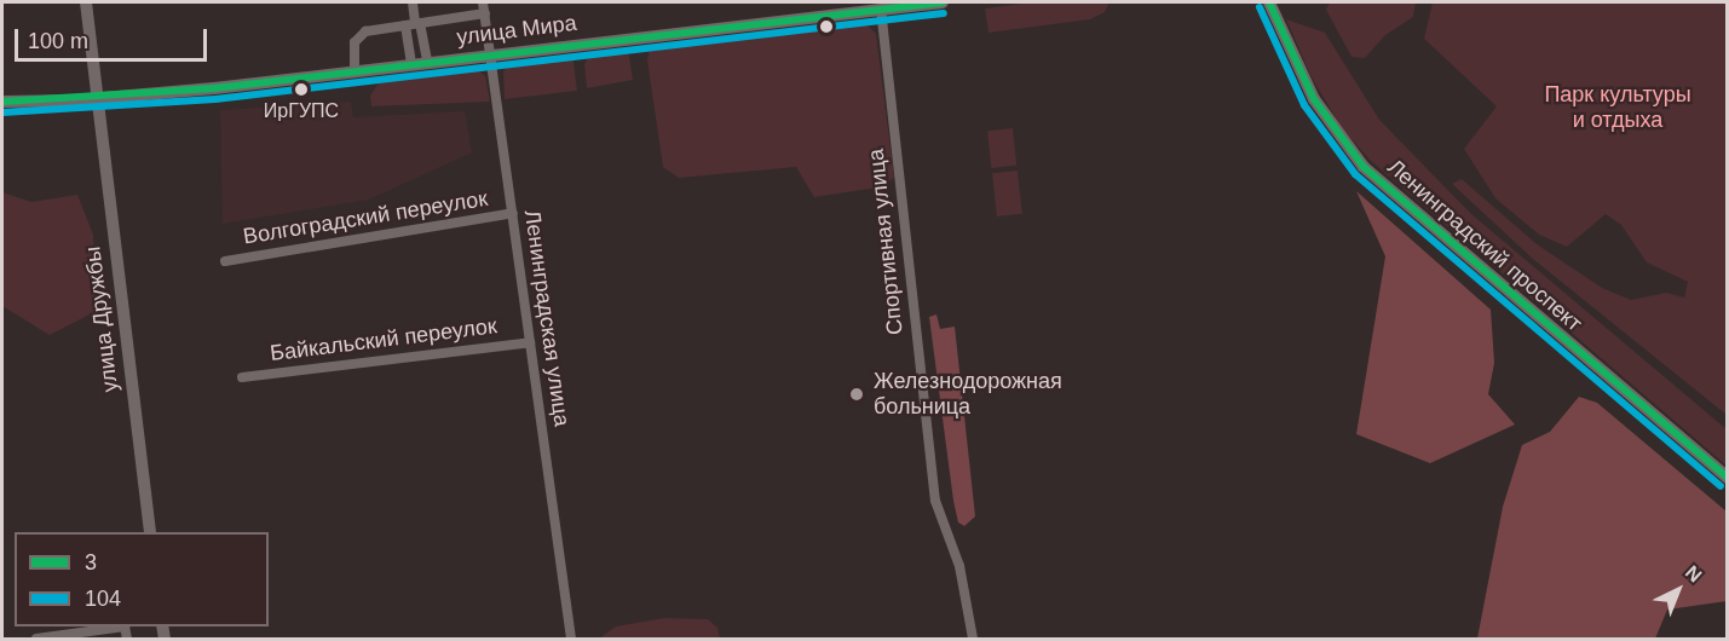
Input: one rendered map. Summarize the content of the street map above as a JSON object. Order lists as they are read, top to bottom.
{
  "streets": {
    "street": [
      "улица Мира",
      "Волгоградский переулок",
      "Спортивная улица",
      "Ленинградский проспект",
      "Ленинградская улица",
      "улица Дружбы",
      "Байкальский переулок"
    ]
  },
  "crossings": [
    ["улица Мира", "Спортивная улица"],
    ["улица Мира", "Ленинградская улица"],
    ["улица Мира", "улица Дружбы"],
    ["Волгоградский переулок", "Ленинградская улица"],
    ["Ленинградская улица", "Байкальский переулок"]
  ],
  "parks": ["Парк культуры и отдыха"],
  "places": ["ИрГУПС", "Железнодорожная больница"],
  "lines": ["transit line 3", "transit line 104"],
  "legend": ["3", "104"],
  "scale_bar": "100 m",
  "north": "top right"
}
